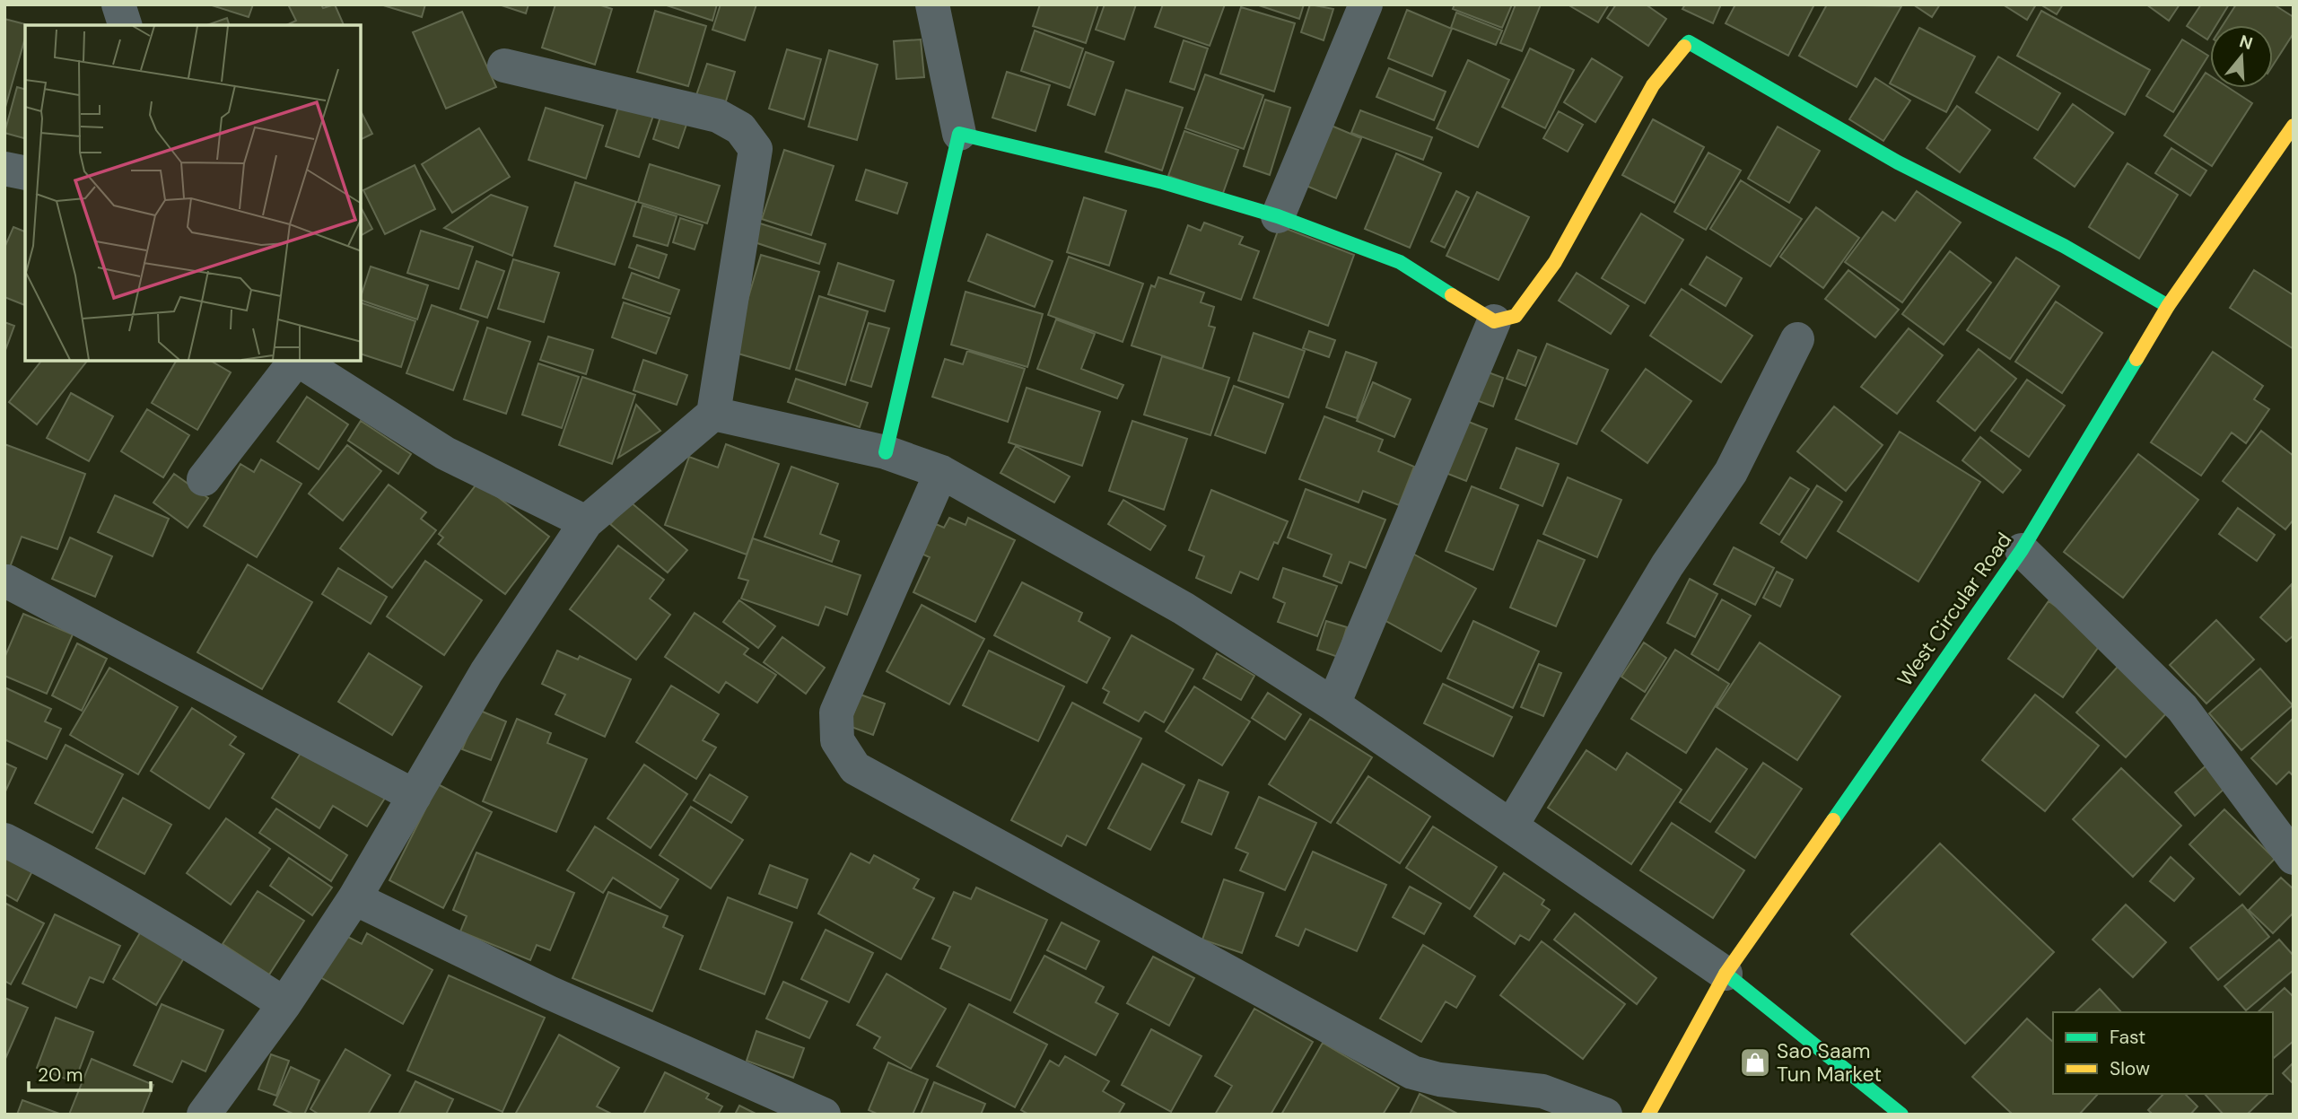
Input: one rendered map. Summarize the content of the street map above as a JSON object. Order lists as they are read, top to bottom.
{
  "streets": {
    "street": ["West Circular Road"]
  },
  "places": {
    "shop": ["Sao Saam Tun Market"]
  },
  "legend": ["Fast", "Slow"],
  "scale_bar": "20 m",
  "north": "top"
}
